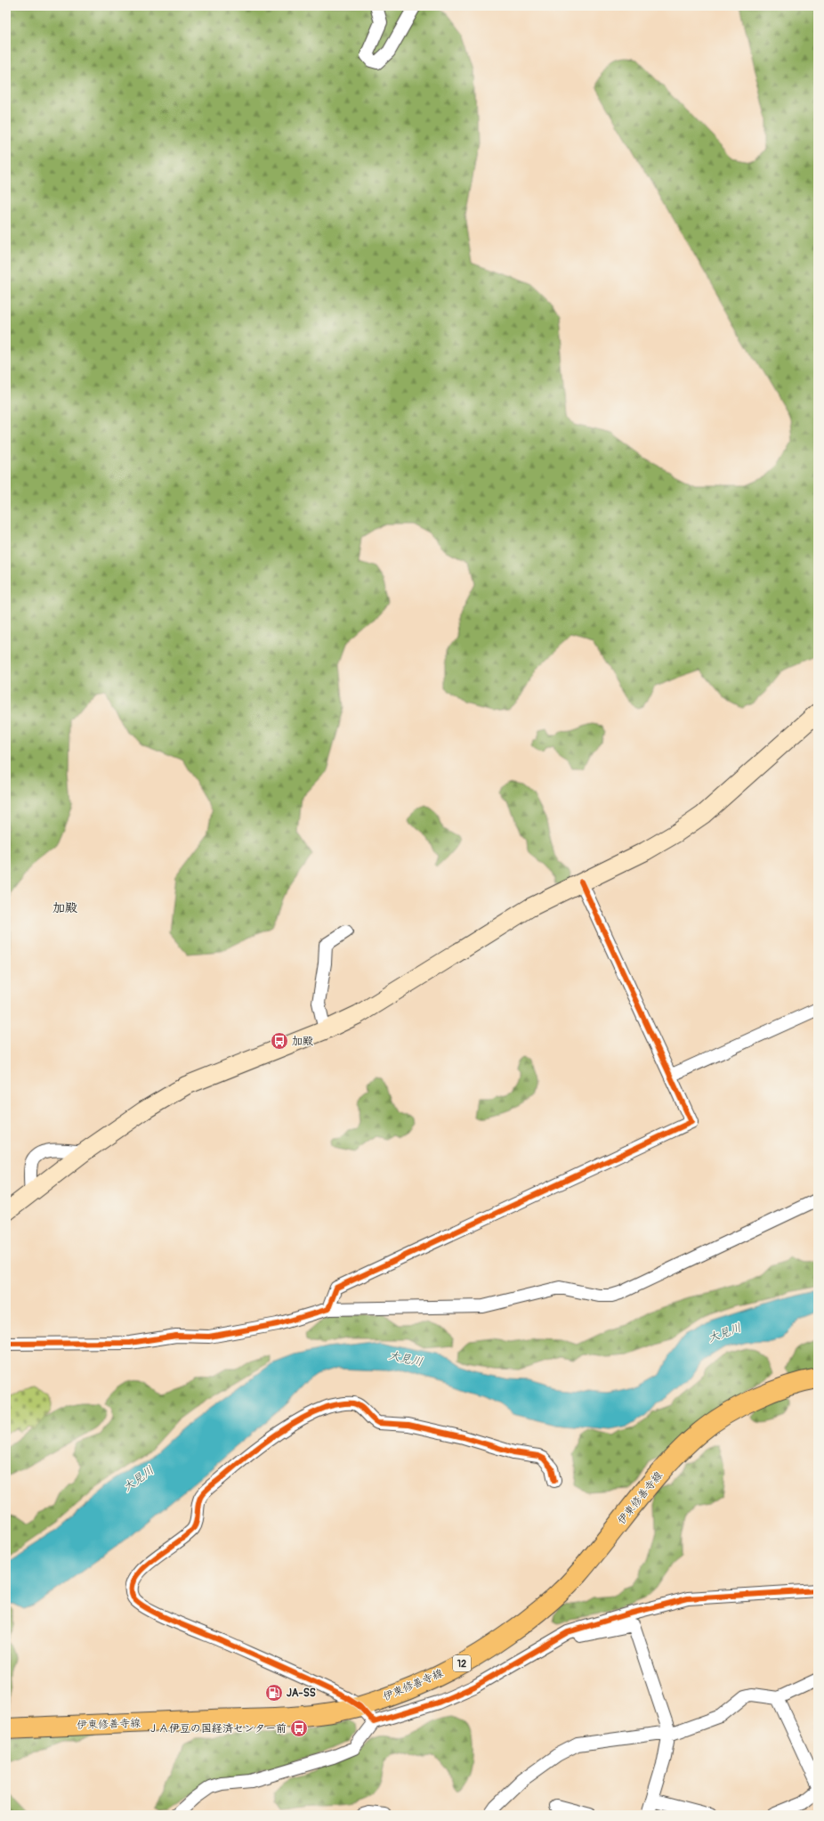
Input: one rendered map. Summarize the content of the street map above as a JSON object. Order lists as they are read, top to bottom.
{
  "streets": {
    "main road": ["伊東修善寺線", "12"]
  },
  "districts": ["加殿"],
  "water": ["大見川"],
  "places": {
    "bus stop": ["加殿", "ＪＡ伊豆の国経済センター前"],
    "fuel station": ["JA-SS"]
  }
}
